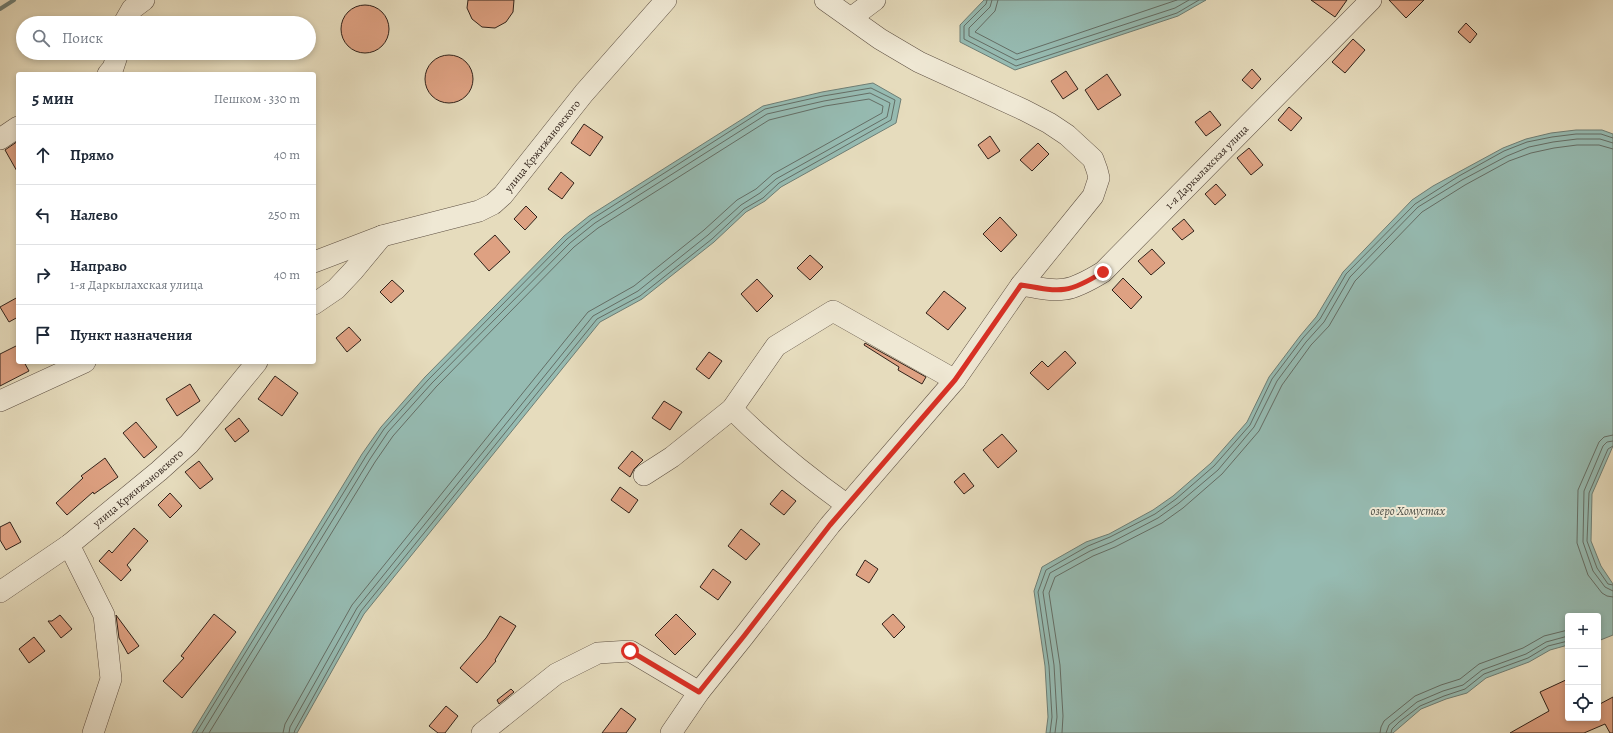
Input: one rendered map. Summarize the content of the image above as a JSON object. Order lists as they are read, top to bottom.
{
  "streets": {
    "street": ["улица Кржижановского", "1-я Даркылахская улица"]
  },
  "water": ["озеро Хомустах"],
  "page": {
    "search": "Поиск",
    "heading": ["5 мин", "Пешком · 330 m"],
    "list": [
      ["Прямо", "40 m"],
      ["Налево", "250 m"],
      ["Направо", "1-я Даркылахская улица", "40 m"],
      "Пункт назначения"
    ],
    "map_buttons": ["+", "−"]
  }
}
